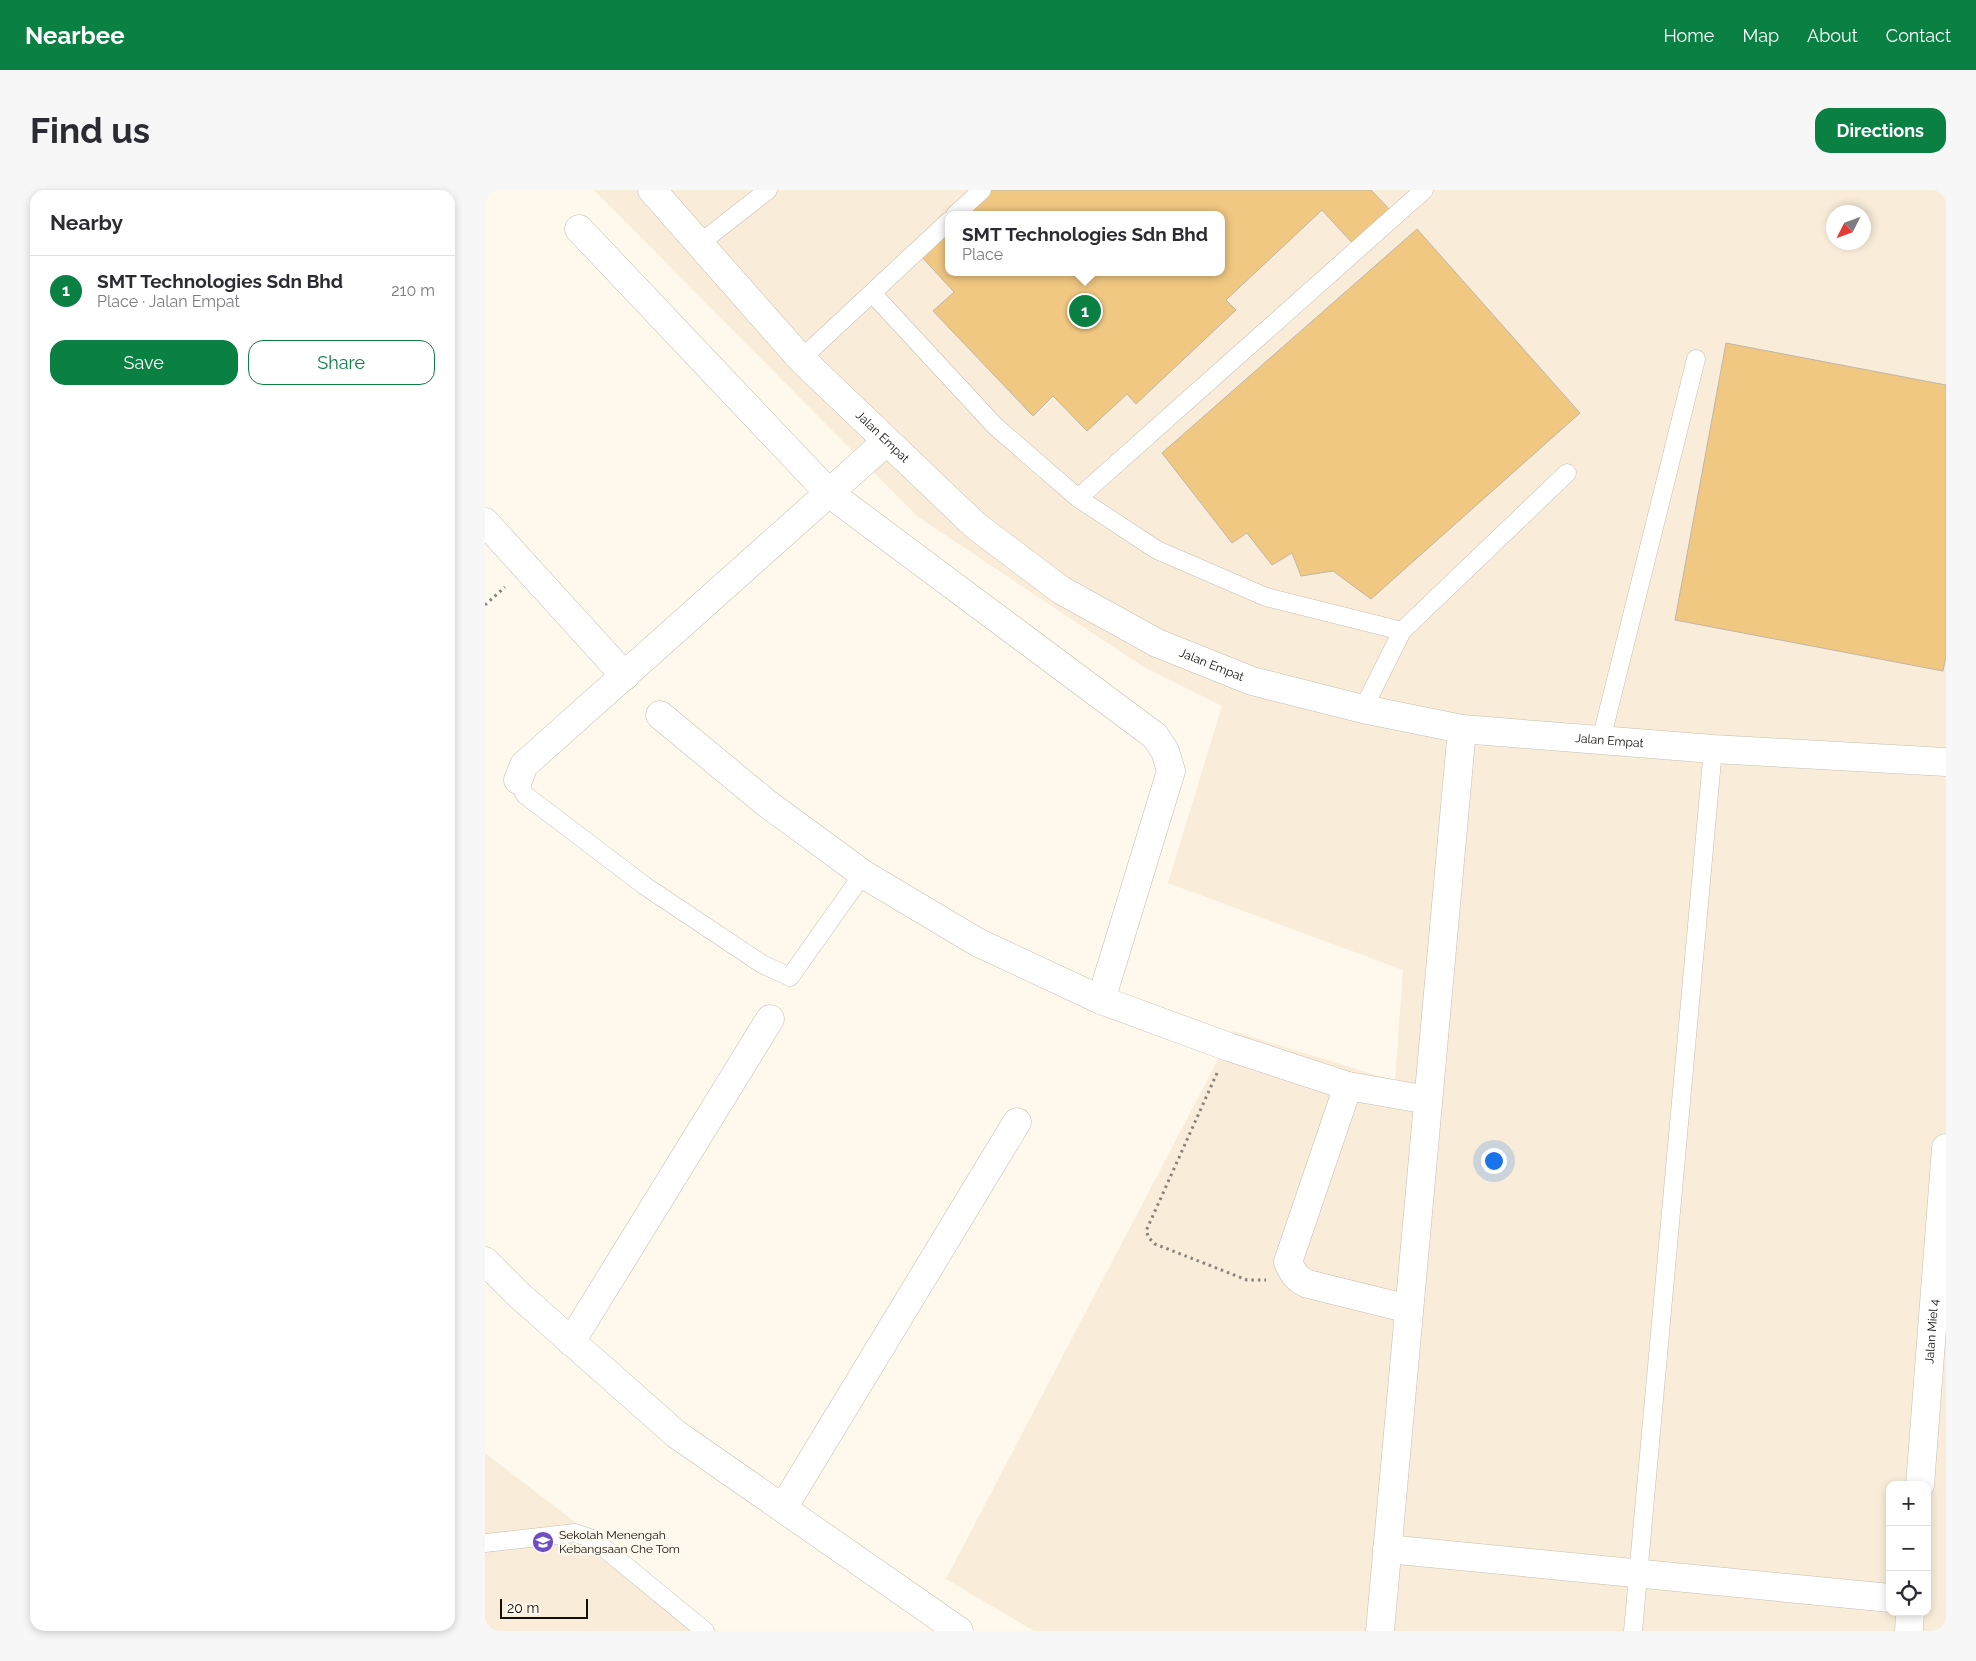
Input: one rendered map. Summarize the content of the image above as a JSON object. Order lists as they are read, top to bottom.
{
  "streets": {
    "street": ["Jalan Empat", "Jalan Miel 4"]
  },
  "places": {
    "school or university": ["Sekolah Menengah Kebangsaan Che Tom"]
  },
  "scale_bar": "20 m",
  "north": "bottom left",
  "page": {
    "header": "Nearbee",
    "nav": [
      "Home",
      "Map",
      "About",
      "Contact"
    ],
    "buttons": [
      "Directions",
      ["Save", "Share"]
    ],
    "title": "Find us",
    "heading": "Nearby",
    "popup": ["SMT Technologies Sdn Bhd", "Place"],
    "list": [
      {
        "mark": "1",
        "name": "SMT Technologies Sdn Bhd",
        "note": "Place · Jalan Empat",
        "value": "210 m"
      }
    ],
    "pins": "1",
    "map_buttons": ["+", "−"],
    "scale": "20 m"
  }
}
